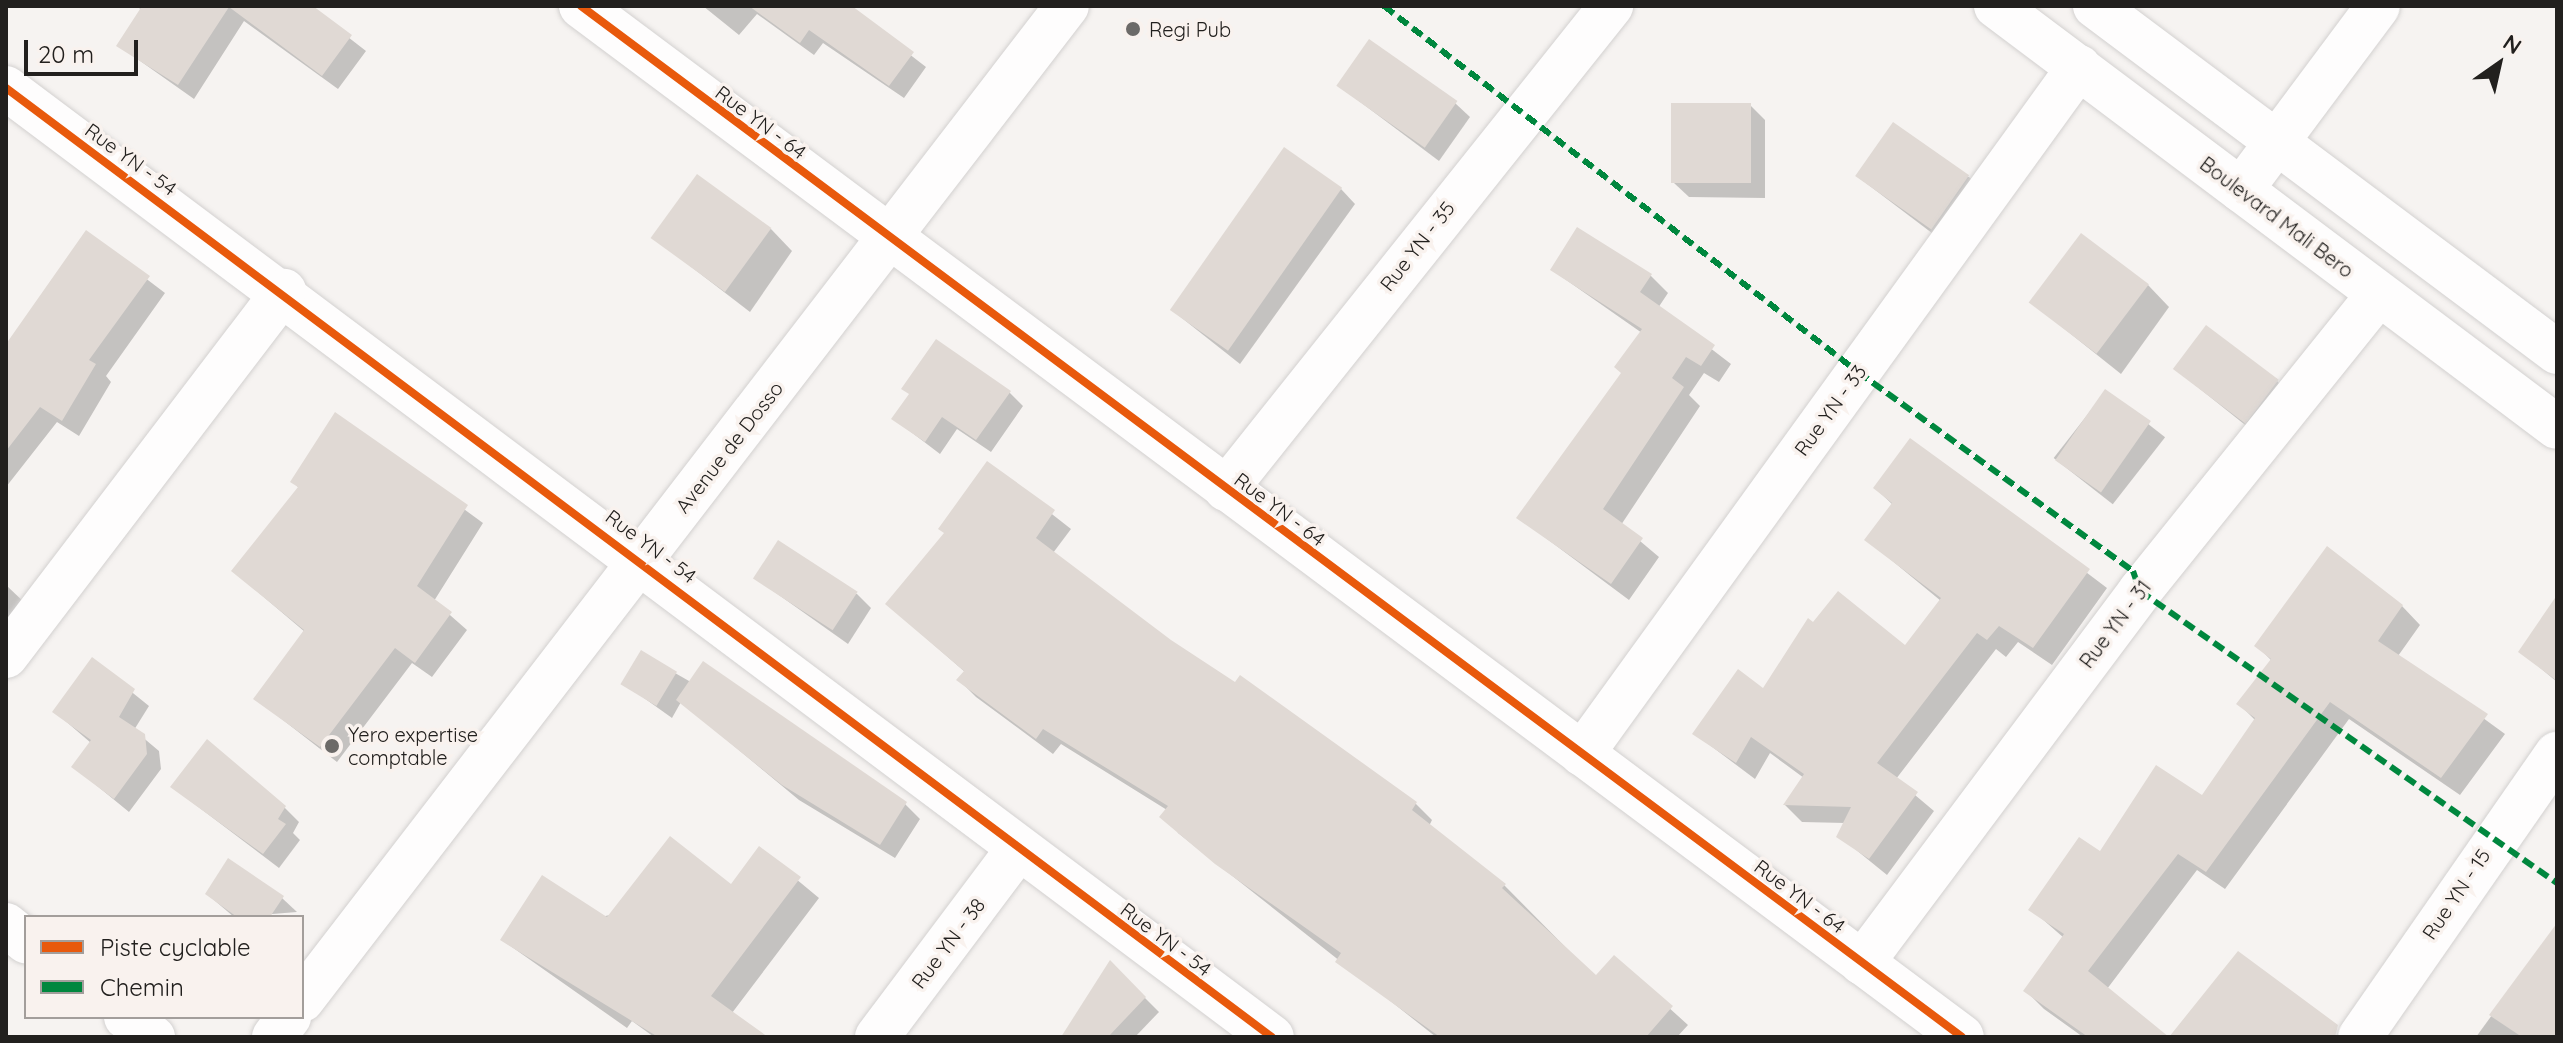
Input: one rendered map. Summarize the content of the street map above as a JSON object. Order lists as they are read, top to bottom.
{
  "streets": {
    "street": [
      "Rue YN - 64",
      "Rue YN - 54",
      "Boulevard Mali Bero",
      "Rue YN - 35",
      "Rue YN - 33",
      "Avenue de Dosso",
      "Rue YN - 31",
      "Rue YN - 15",
      "Rue YN - 38"
    ]
  },
  "crossings": [
    ["Rue YN - 64", "Rue YN - 35"],
    ["Rue YN - 64", "Rue YN - 33"],
    ["Rue YN - 64", "Avenue de Dosso"],
    ["Rue YN - 64", "Rue YN - 31"],
    ["Rue YN - 54", "Avenue de Dosso"],
    ["Rue YN - 54", "Rue YN - 38"],
    ["Boulevard Mali Bero", "Rue YN - 33"],
    ["Boulevard Mali Bero", "Rue YN - 31"]
  ],
  "places": ["Regi Pub", "Yero expertise comptable"],
  "legend": ["Piste cyclable", "Chemin"],
  "scale_bar": "20 m",
  "north": "top right"
}
